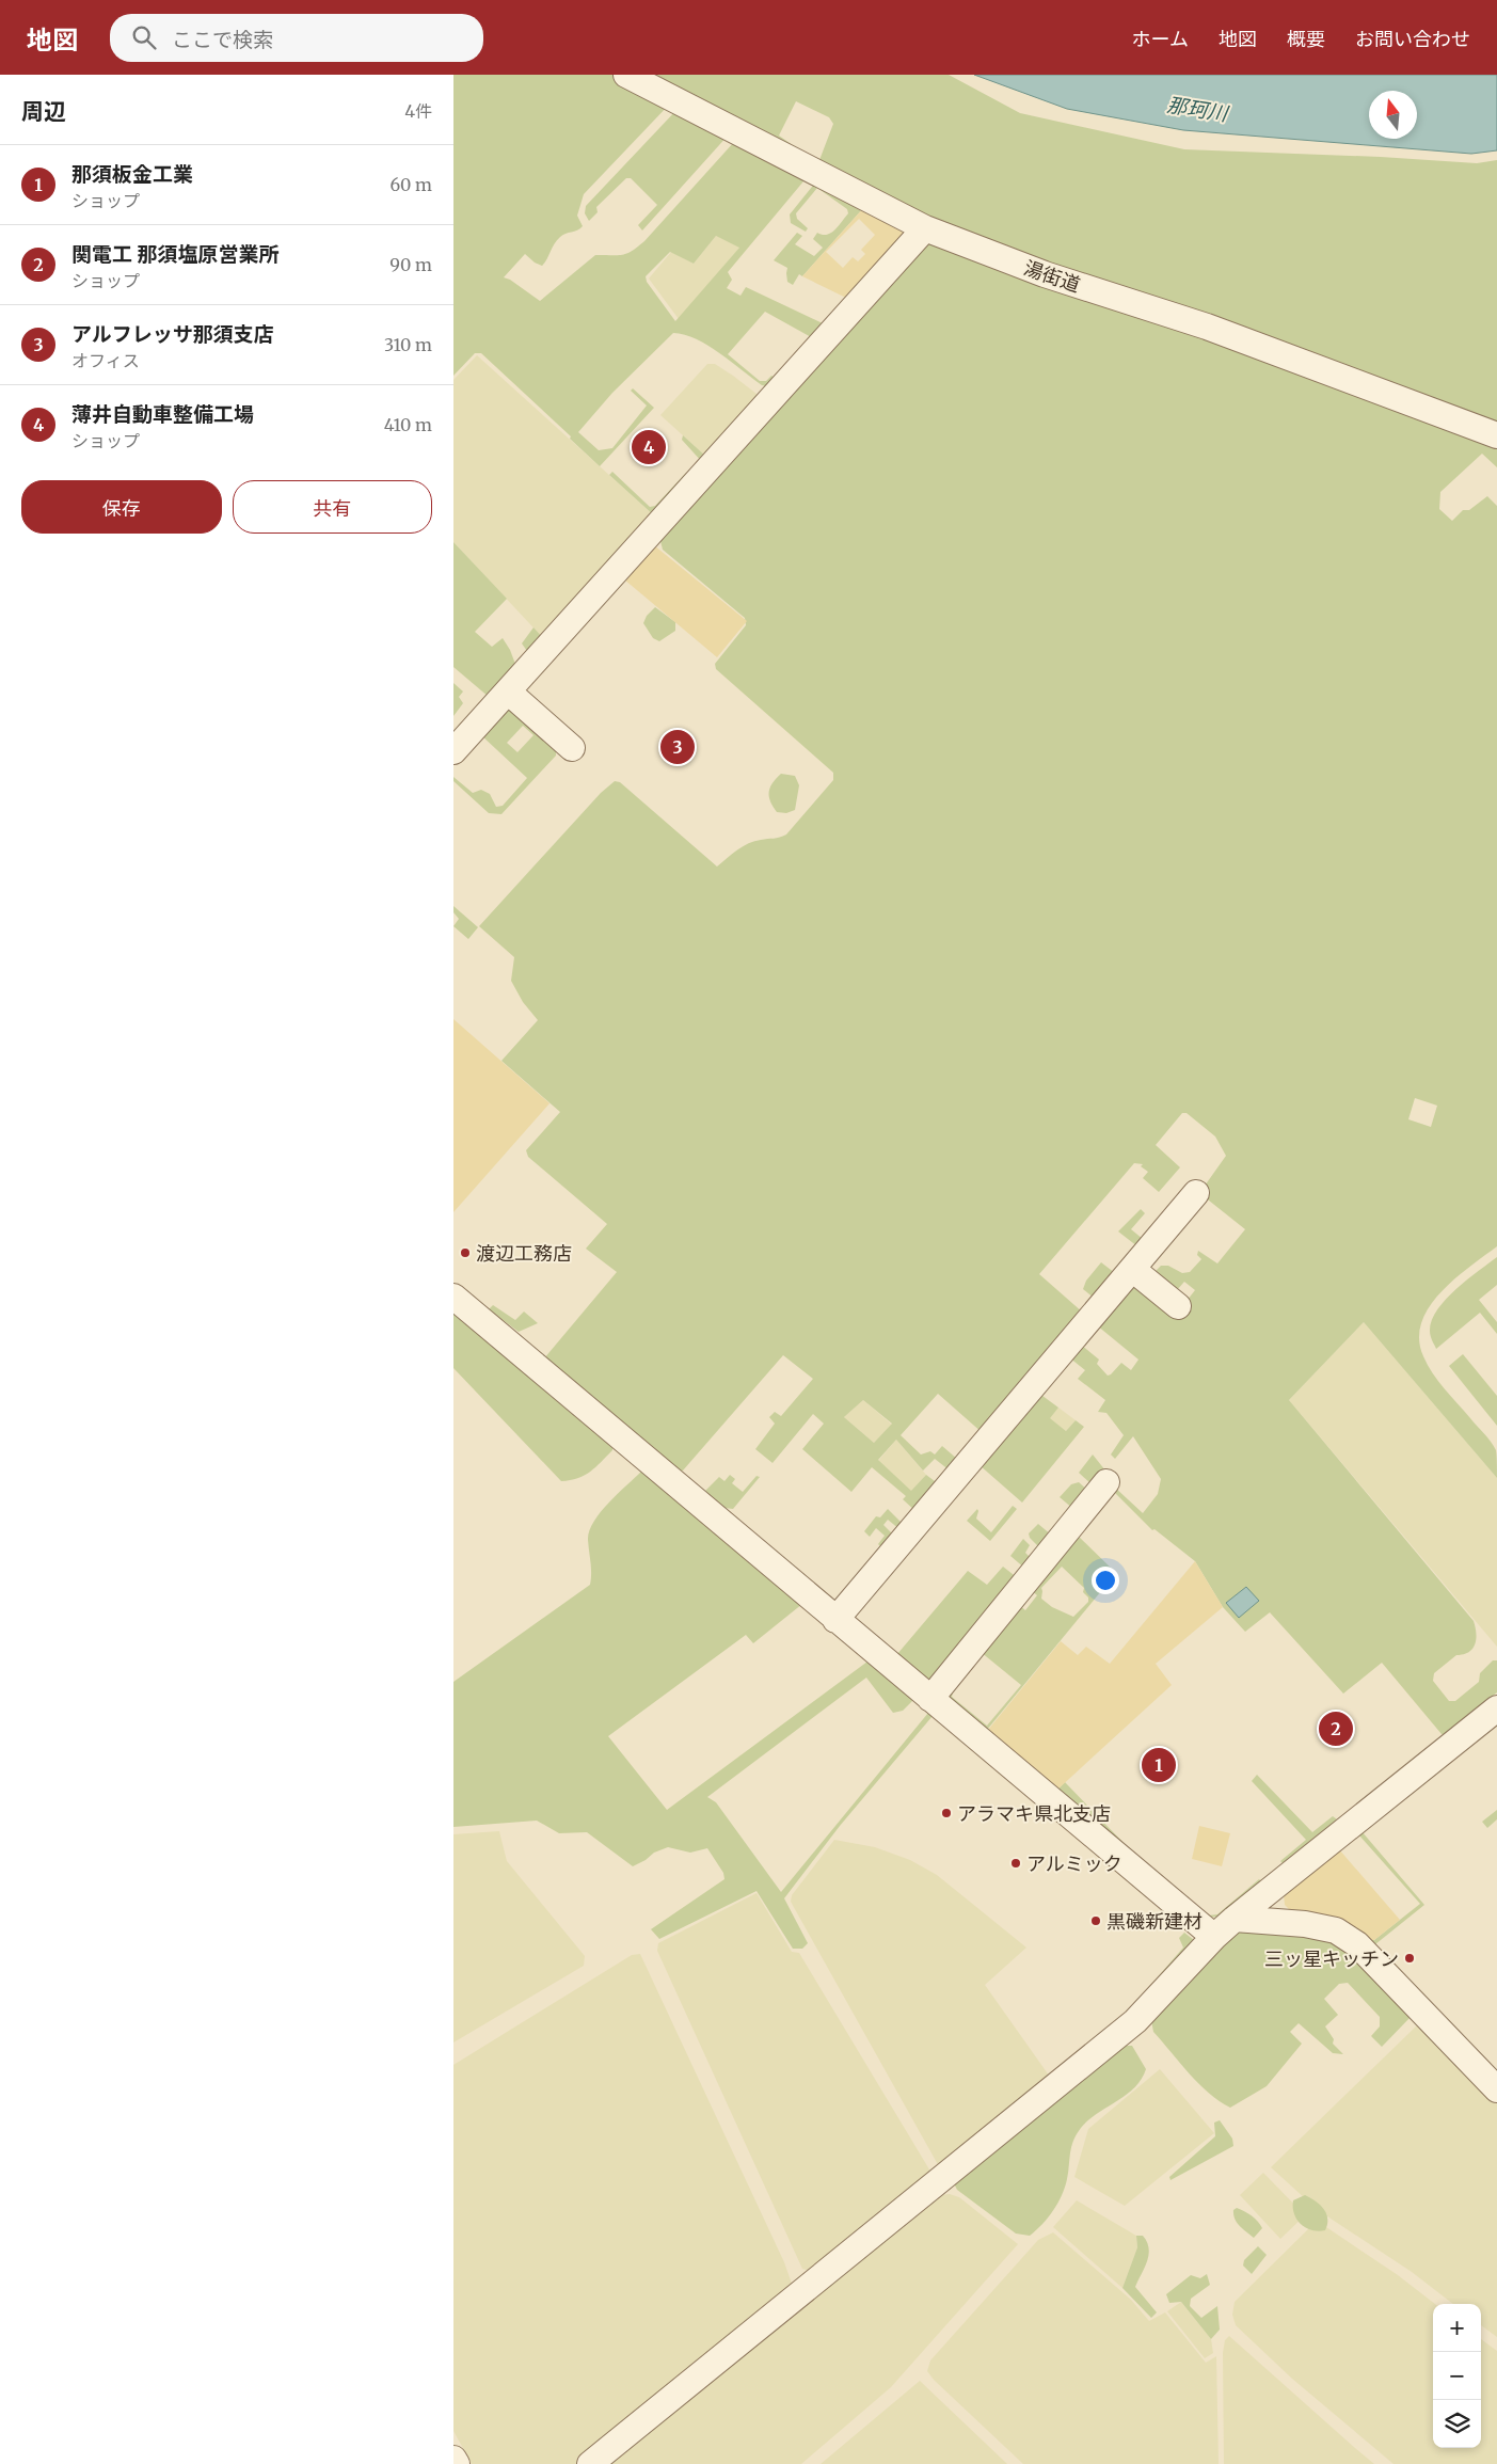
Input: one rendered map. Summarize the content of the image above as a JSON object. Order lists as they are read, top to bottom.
{
  "streets": {
    "street": ["湯街道"]
  },
  "water": ["那珂川"],
  "places": [
    "渡辺工務店",
    "アラマキ県北支店",
    "アルミック",
    "黒磯新建材",
    "三ッ星キッチン"
  ],
  "north": "top",
  "page": {
    "header": "地図",
    "search": "ここで検索",
    "nav": [
      "ホーム",
      "地図",
      "概要",
      "お問い合わせ"
    ],
    "heading": ["周辺", "4件"],
    "list": [
      {
        "mark": "1",
        "name": "那須板金工業",
        "note": "ショップ",
        "value": "60 m"
      },
      {
        "mark": "2",
        "name": "関電工 那須塩原営業所",
        "note": "ショップ",
        "value": "90 m"
      },
      {
        "mark": "3",
        "name": "アルフレッサ那須支店",
        "note": "オフィス",
        "value": "310 m"
      },
      {
        "mark": "4",
        "name": "薄井自動車整備工場",
        "note": "ショップ",
        "value": "410 m"
      }
    ],
    "pins": [
      "4",
      "3",
      "2",
      "1"
    ],
    "buttons": ["保存", "共有"],
    "map_buttons": ["+", "−"]
  }
}
